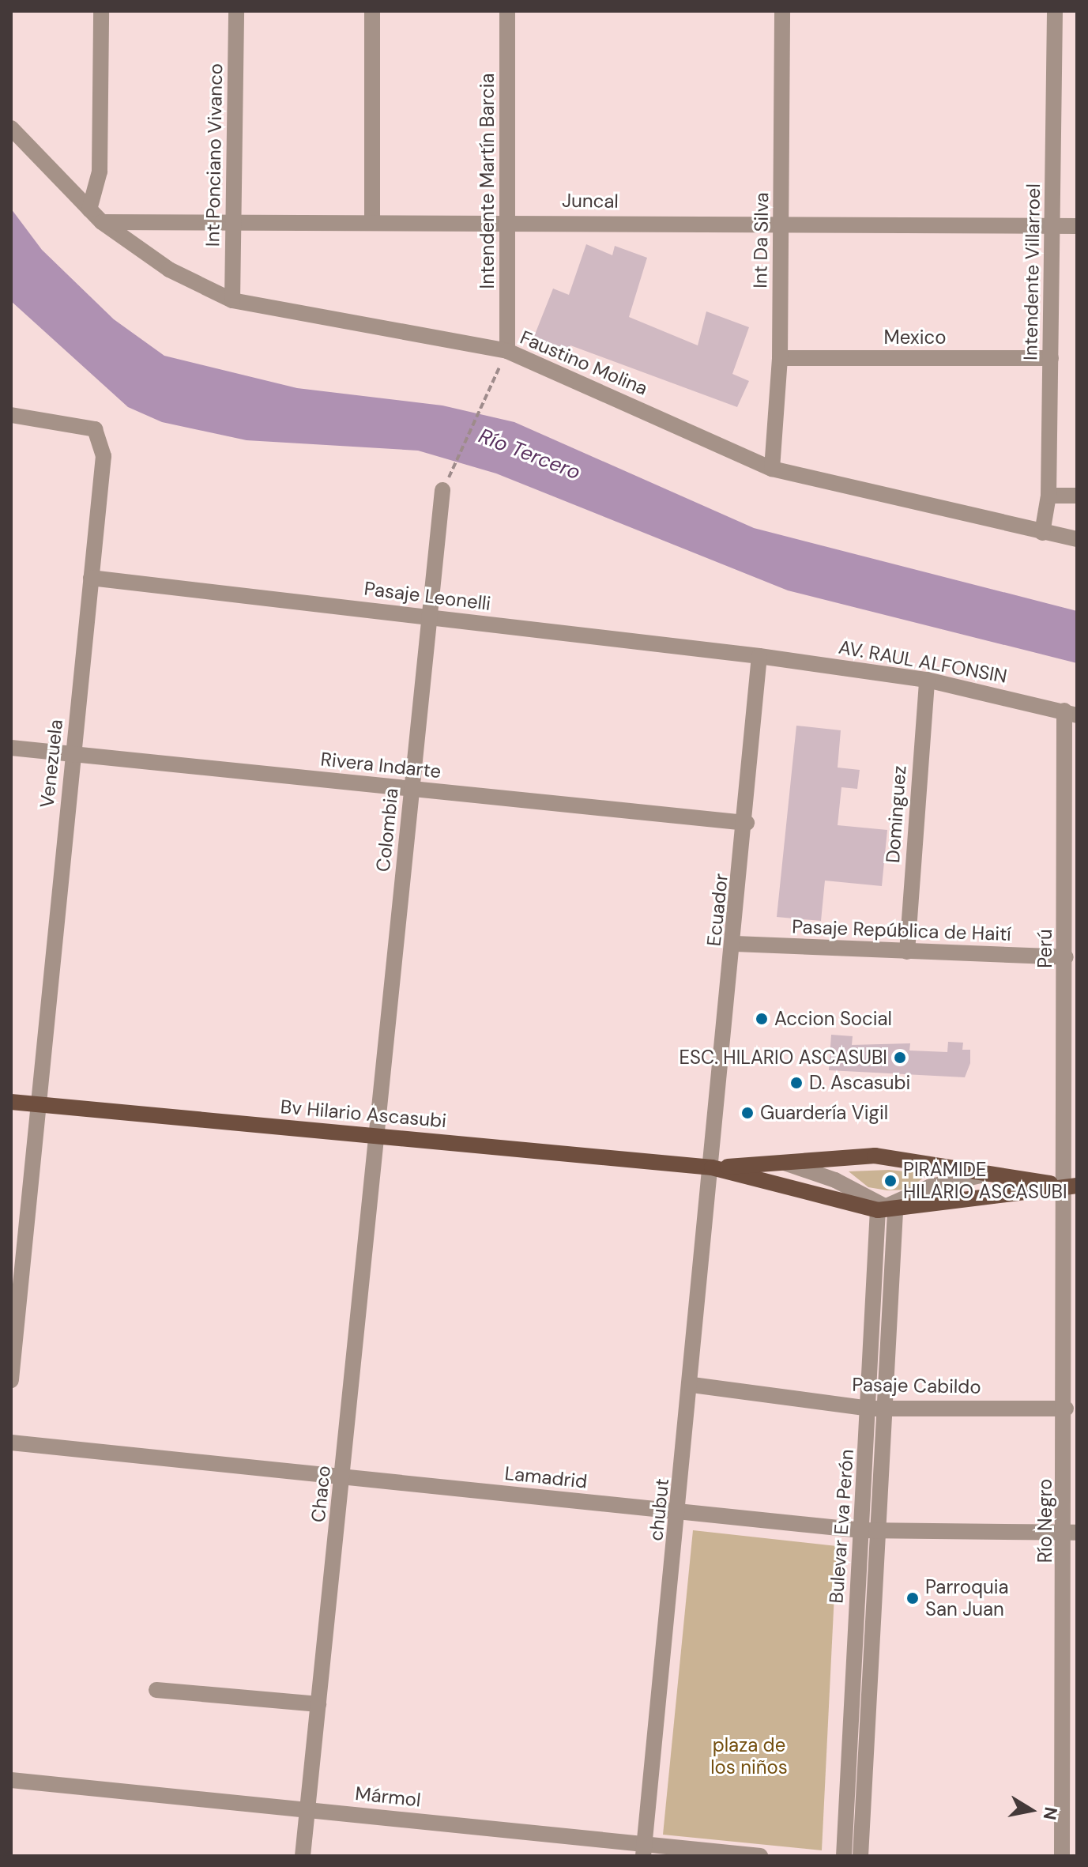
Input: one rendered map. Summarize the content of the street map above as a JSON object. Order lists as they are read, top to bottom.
{
  "streets": {
    "main road": ["Bv Hilario Ascasubi"],
    "street": [
      "Int Ponciano Vivanco",
      "Intendente Martín Barcia",
      "Juncal",
      "Int Da Silva",
      "Intendente Villarroel",
      "Mexico",
      "Faustino Molina",
      "Pasaje Leonelli",
      "AV. RAUL ALFONSIN",
      "Venezuela",
      "Rivera Indarte",
      "Dominguez",
      "Colombia",
      "Ecuador",
      "Pasaje República de Haití",
      "Perú",
      "Pasaje Cabildo",
      "Lamadrid",
      "Chaco",
      "chubut",
      "Río Negro",
      "Bulevar Eva Perón",
      "Mármol"
    ]
  },
  "crossings": [
    ["Int Ponciano Vivanco", "Juncal"],
    ["Int Ponciano Vivanco", "Faustino Molina"],
    ["Intendente Martín Barcia", "Juncal"],
    ["Intendente Martín Barcia", "Faustino Molina"],
    ["Juncal", "Int Da Silva"],
    ["Juncal", "Intendente Villarroel"],
    ["Juncal", "Faustino Molina"],
    ["Int Da Silva", "Mexico"],
    ["Int Da Silva", "Faustino Molina"],
    ["Intendente Villarroel", "Mexico"],
    ["Intendente Villarroel", "Faustino Molina"],
    ["Pasaje Leonelli", "AV. RAUL ALFONSIN"],
    ["Pasaje Leonelli", "Venezuela"],
    ["Pasaje Leonelli", "Colombia"],
    ["Pasaje Leonelli", "Ecuador"],
    ["AV. RAUL ALFONSIN", "Dominguez"],
    ["AV. RAUL ALFONSIN", "Ecuador"],
    ["AV. RAUL ALFONSIN", "Perú"],
    ["Venezuela", "Rivera Indarte"],
    ["Venezuela", "Bv Hilario Ascasubi"],
    ["Rivera Indarte", "Colombia"],
    ["Rivera Indarte", "Ecuador"],
    ["Dominguez", "Pasaje República de Haití"],
    ["Colombia", "Bv Hilario Ascasubi"],
    ["Colombia", "Chaco"],
    ["Ecuador", "Pasaje República de Haití"],
    ["Ecuador", "Bv Hilario Ascasubi"],
    ["Ecuador", "chubut"],
    ["Pasaje República de Haití", "Perú"],
    ["Perú", "Río Negro"],
    ["Bv Hilario Ascasubi", "Chaco"],
    ["Bv Hilario Ascasubi", "chubut"],
    ["Pasaje Cabildo", "chubut"],
    ["Pasaje Cabildo", "Río Negro"],
    ["Pasaje Cabildo", "Bulevar Eva Perón"],
    ["Lamadrid", "Chaco"],
    ["Lamadrid", "chubut"],
    ["Lamadrid", "Río Negro"],
    ["Lamadrid", "Bulevar Eva Perón"],
    ["Chaco", "Mármol"],
    ["chubut", "Mármol"]
  ],
  "water": ["Río Tercero"],
  "parks": ["plaza de los niños"],
  "places": [
    "Accion Social",
    "ESC. HILARIO ASCASUBI",
    "D. Ascasubi",
    "Guardería Vigil",
    "PIRAMIDE HILARIO ASCASUBI",
    "Parroquia San Juan"
  ],
  "north": "right"
}
